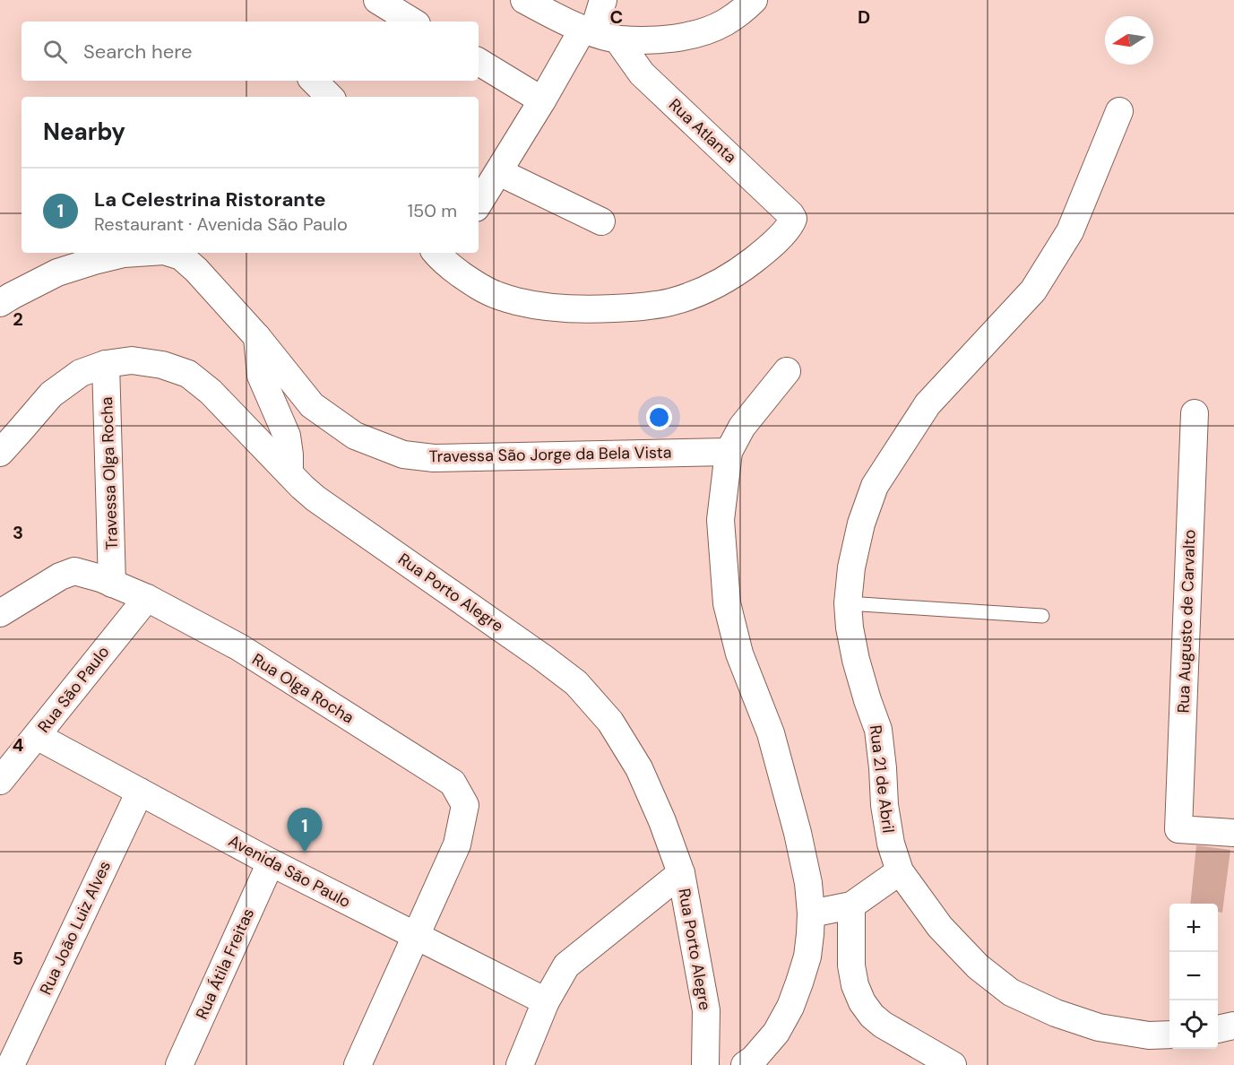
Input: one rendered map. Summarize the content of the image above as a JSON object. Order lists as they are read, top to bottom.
{
  "streets": {
    "street": [
      "Rua Atlanta",
      "Travessa São Jorge da Bela Vista",
      "Travessa Olga Rocha",
      "Rua Porto Alegre",
      "Rua Augusto de Carvalto",
      "Rua Olga Rocha",
      "Rua São Paulo",
      "Rua 21 de Abril",
      "Avenida São Paulo",
      "Rua João Luiz Alves",
      "Rua Átila Freitas"
    ]
  },
  "crossings": [
    ["Travessa Olga Rocha", "Rua Porto Alegre"],
    ["Travessa Olga Rocha", "Rua Olga Rocha"],
    ["Rua Olga Rocha", "Rua São Paulo"],
    ["Rua Olga Rocha", "Avenida São Paulo"],
    ["Rua São Paulo", "Avenida São Paulo"],
    ["Avenida São Paulo", "Rua João Luiz Alves"],
    ["Avenida São Paulo", "Rua Átila Freitas"]
  ],
  "north": "left",
  "page": {
    "search": "Search here",
    "heading": "Nearby",
    "list": [
      {
        "mark": "1",
        "name": "La Celestrina Ristorante",
        "note": "Restaurant · Avenida São Paulo",
        "value": "150 m"
      }
    ],
    "pins": "1",
    "map_buttons": ["+", "−"]
  },
  "grid": {
    "columns": ["C", "D"],
    "rows": [
      "2",
      "3",
      "4",
      "5"
    ]
  }
}
